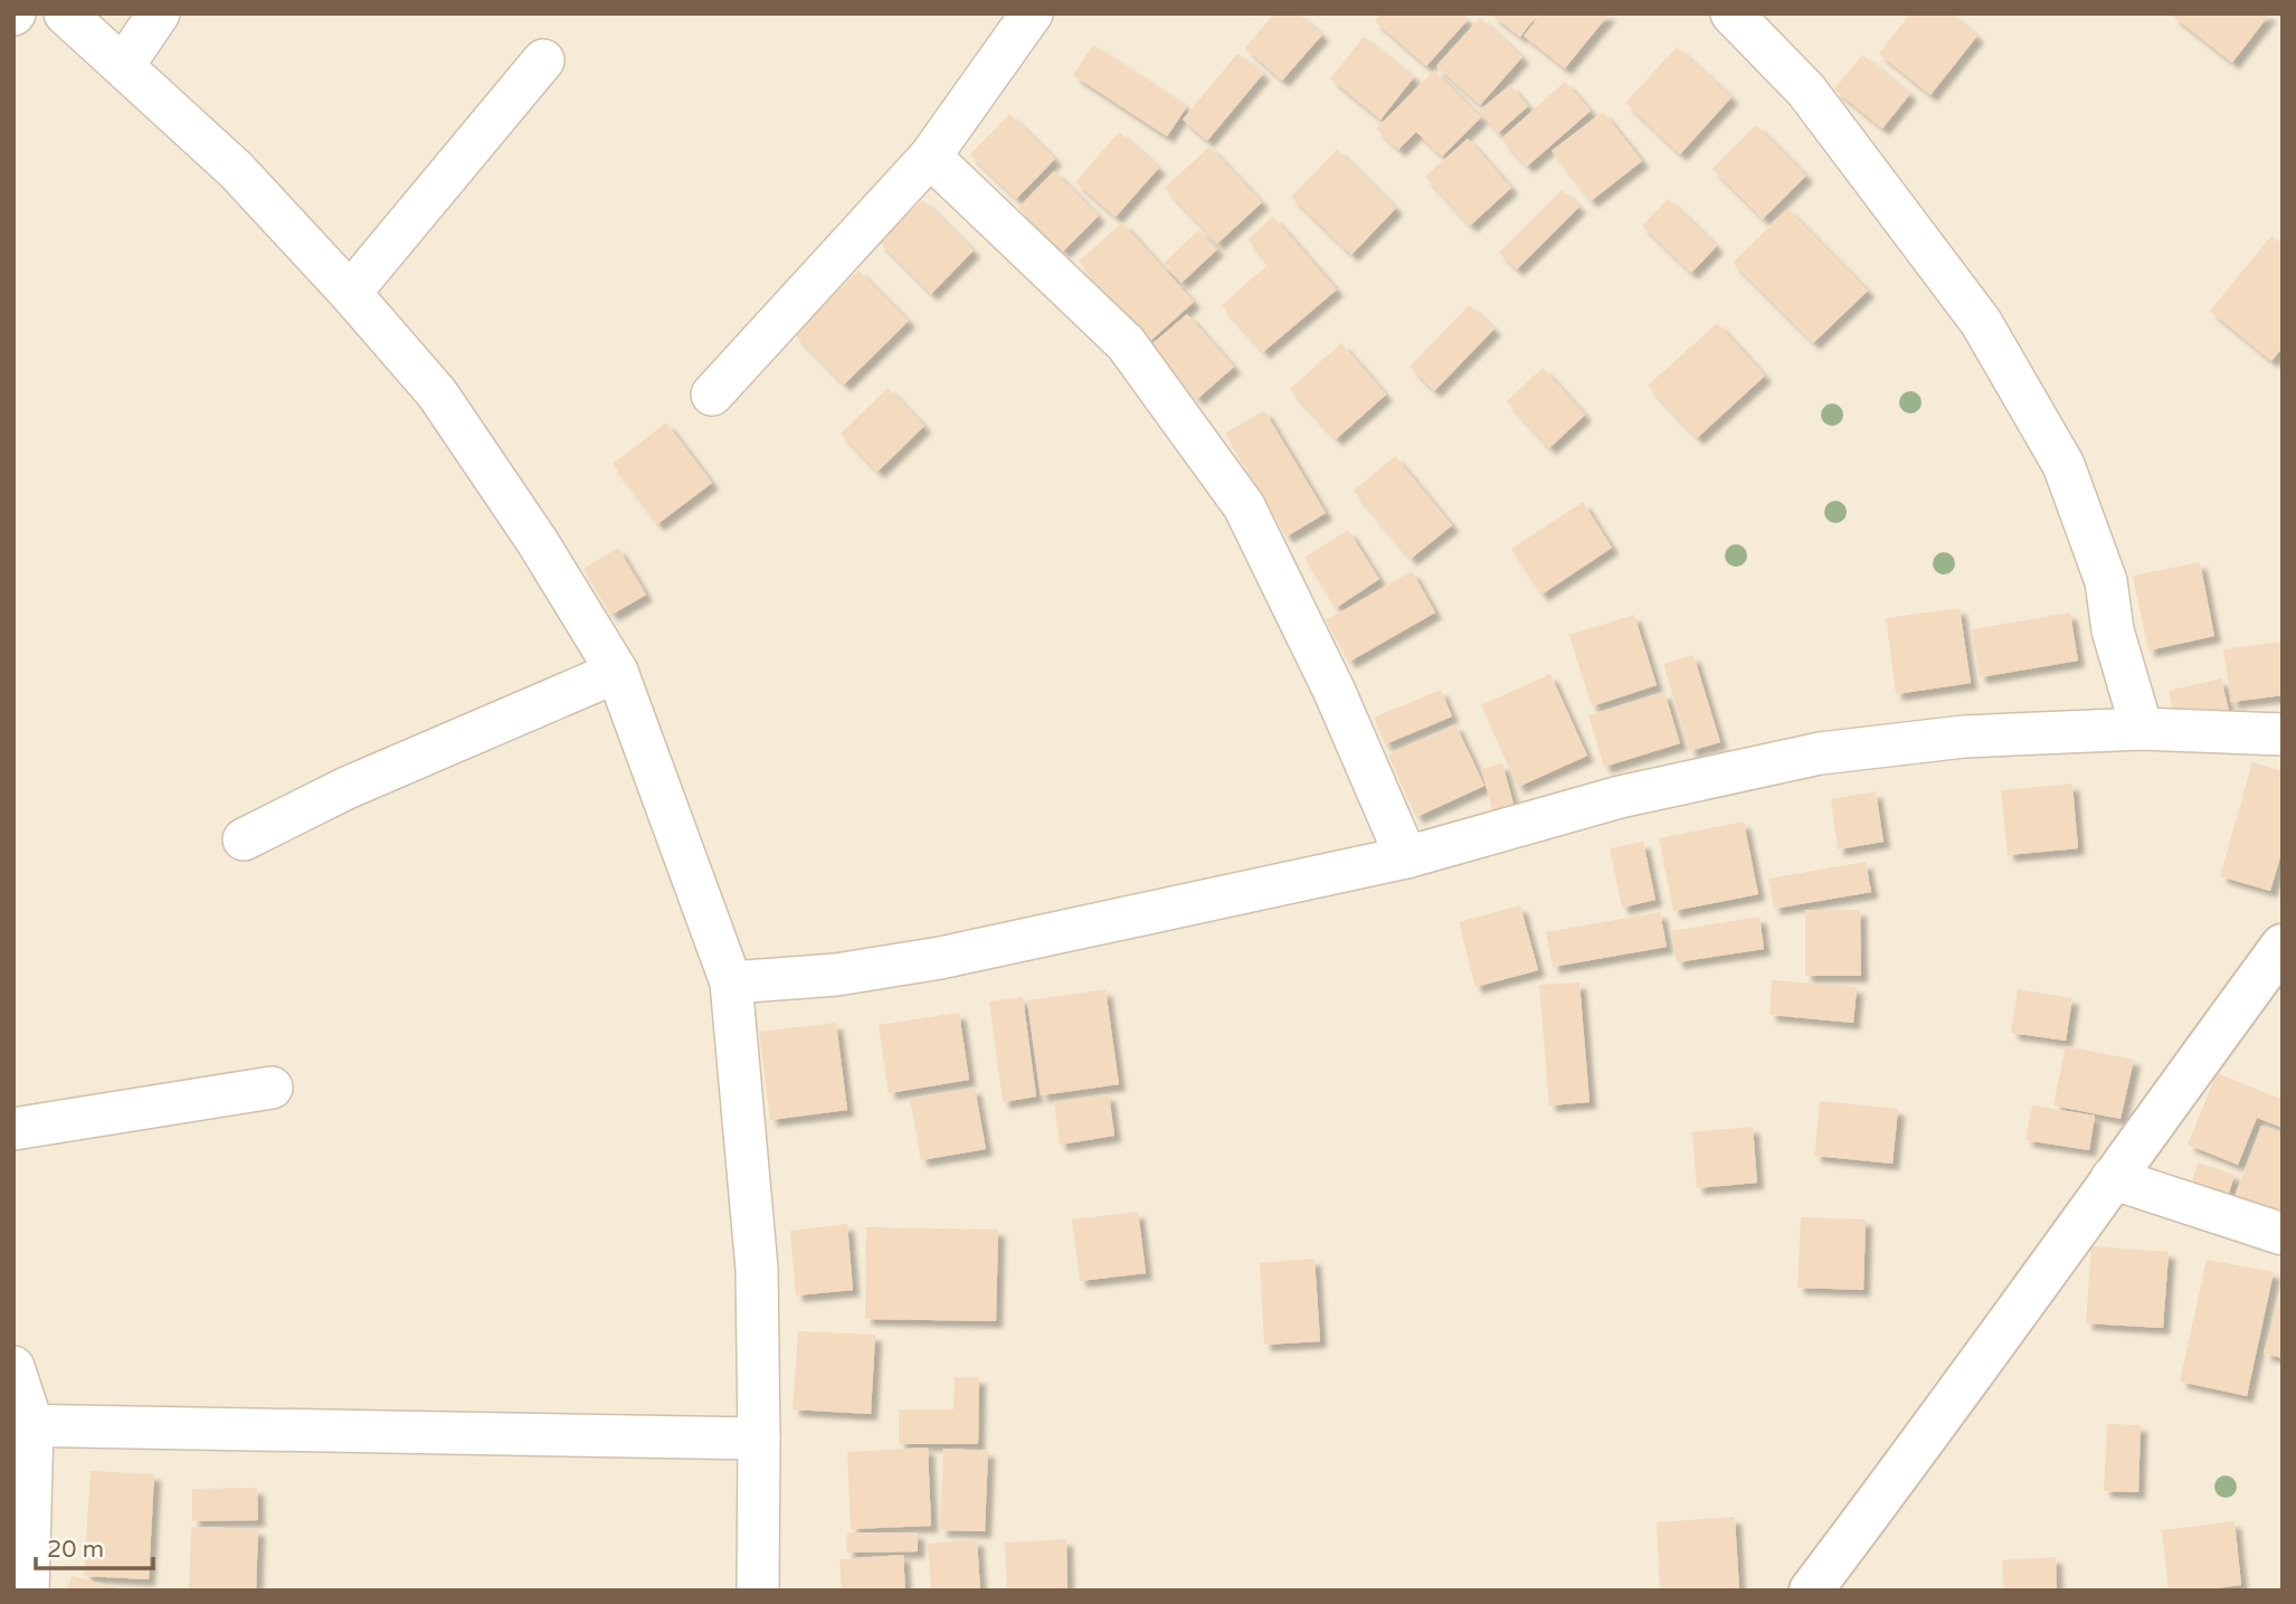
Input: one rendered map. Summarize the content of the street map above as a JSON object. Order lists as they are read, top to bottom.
{
  "scale_bar": "20 m"
}
